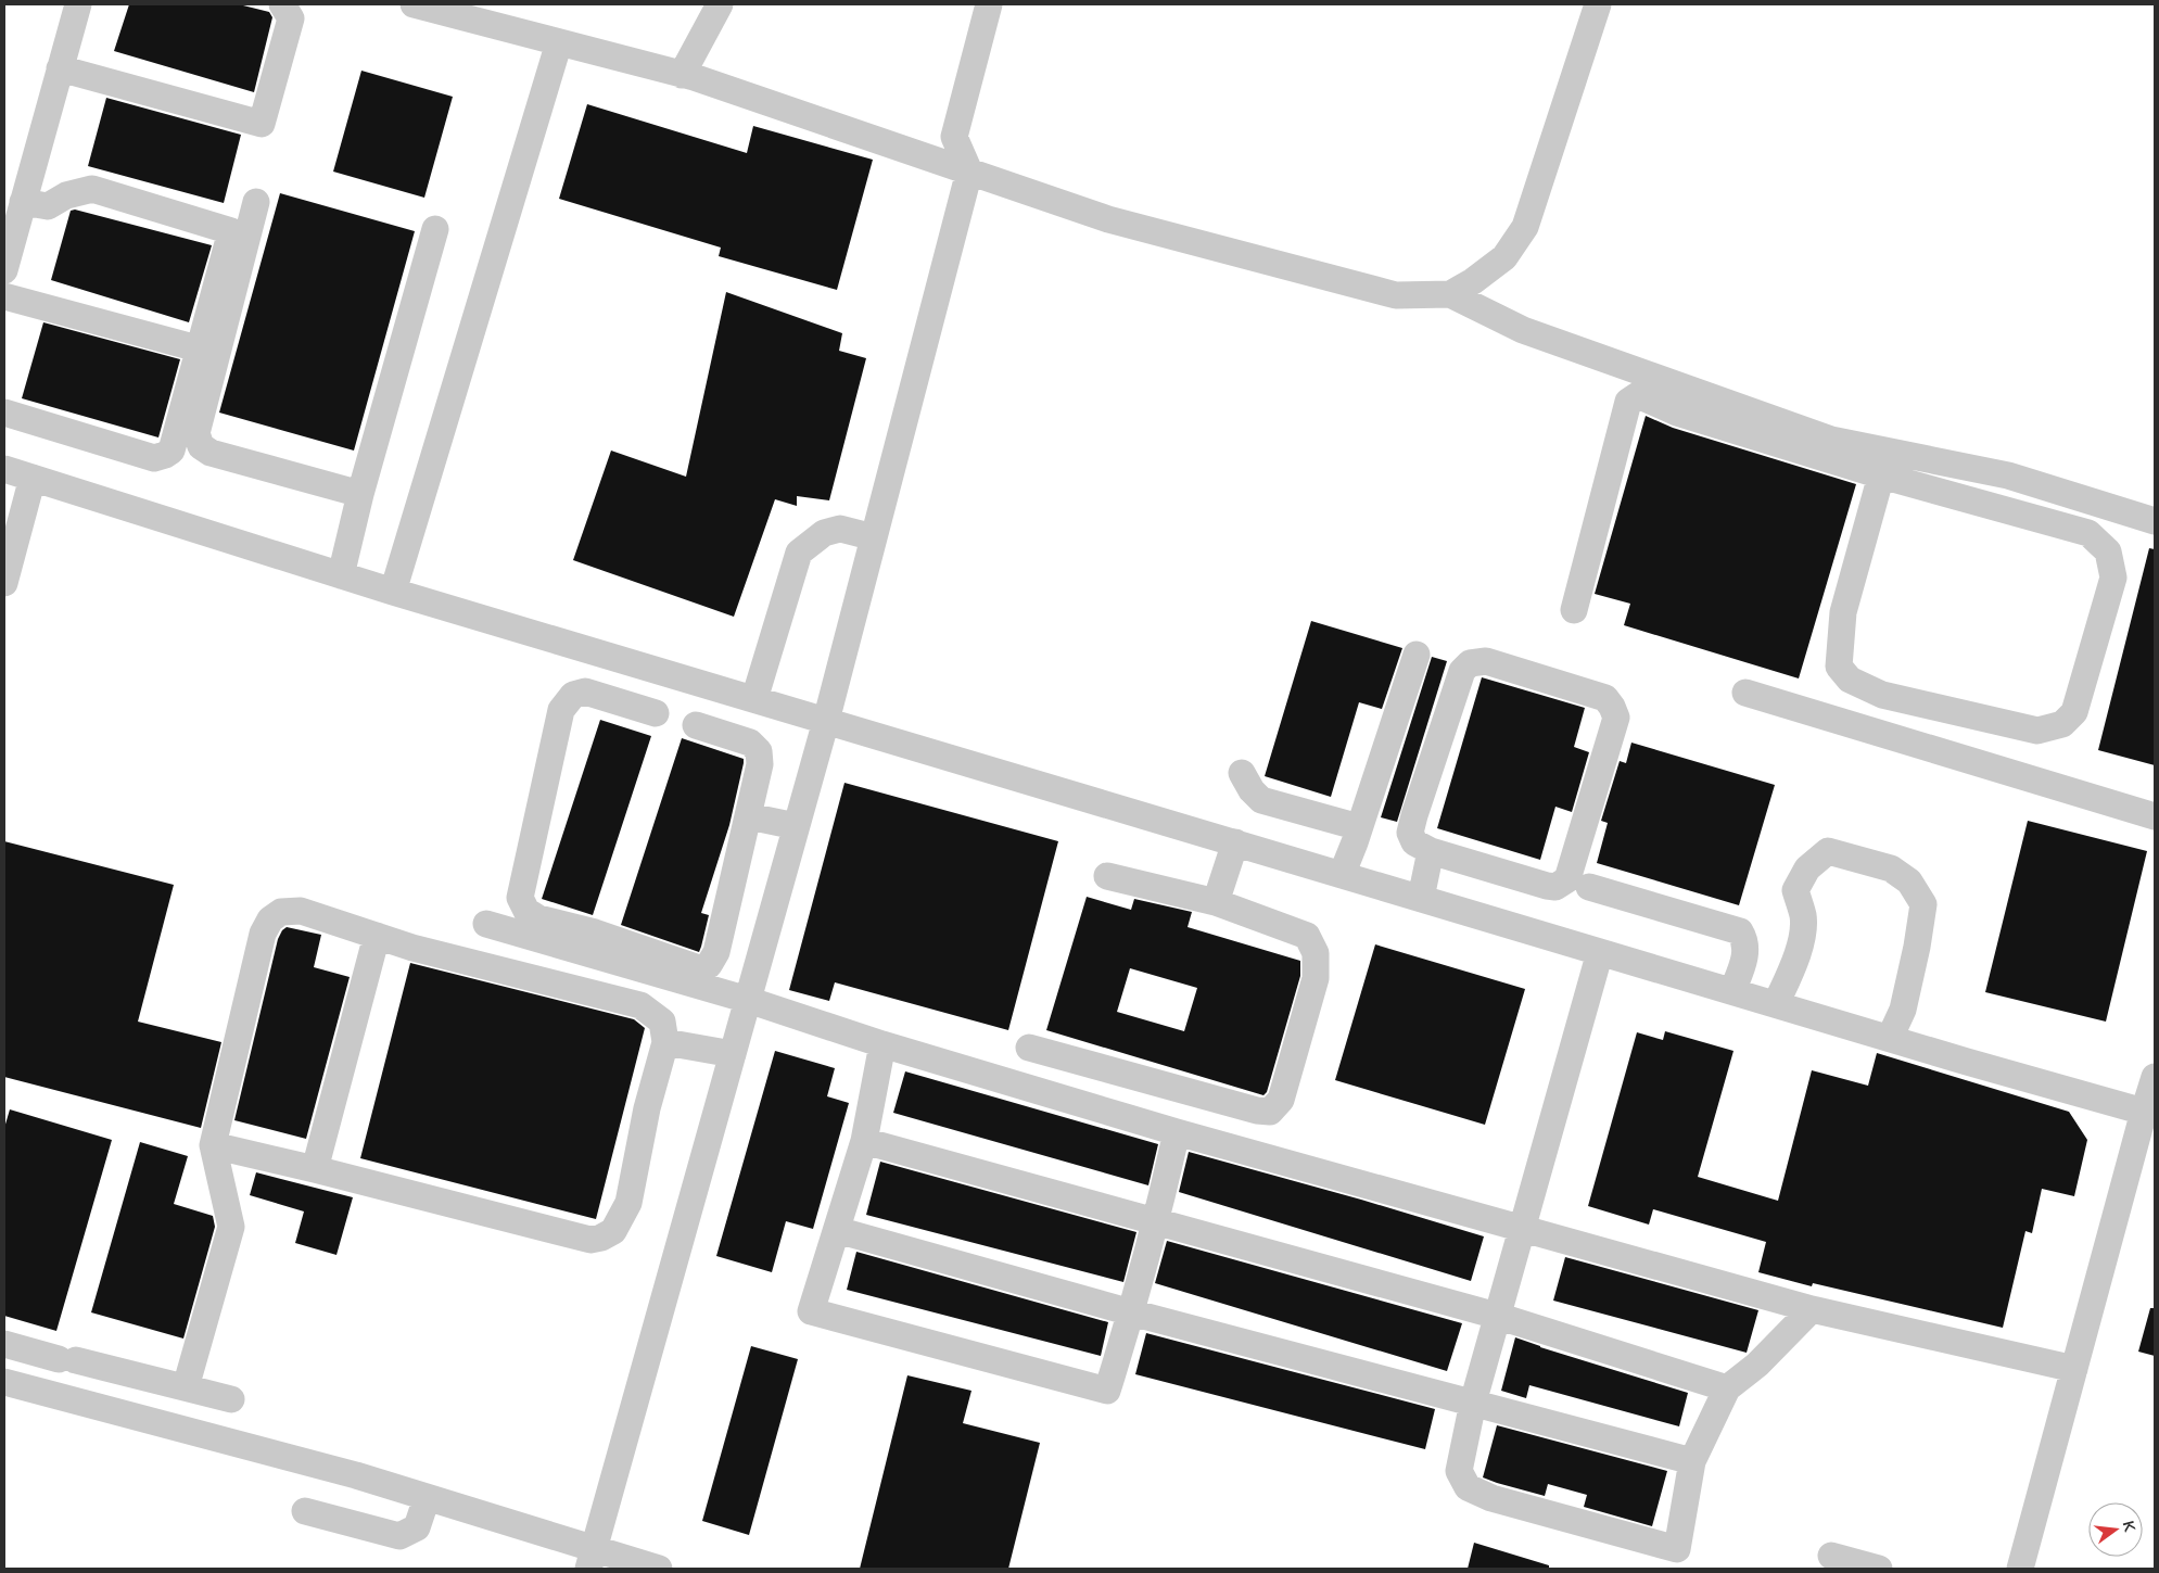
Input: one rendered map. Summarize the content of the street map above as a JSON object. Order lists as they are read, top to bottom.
{
  "north": "right"
}
